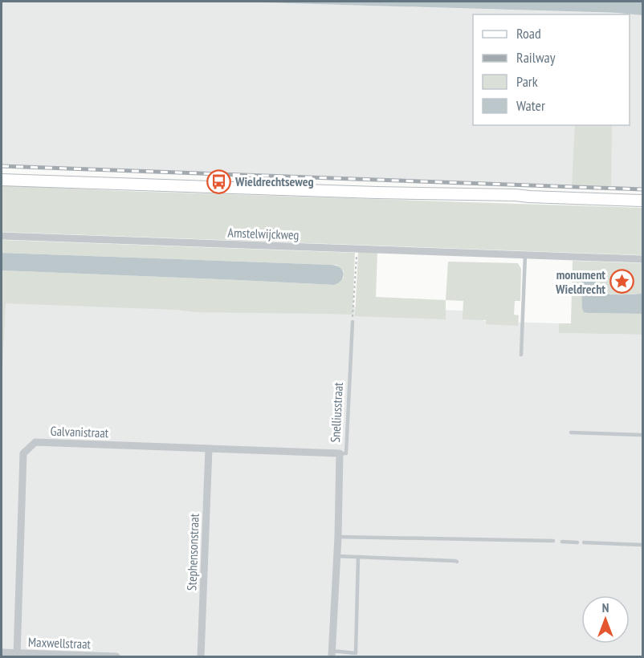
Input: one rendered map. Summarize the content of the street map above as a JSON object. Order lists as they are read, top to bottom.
{
  "streets": {
    "street": [
      "Amstelwijckweg",
      "Snelliusstraat",
      "Galvanistraat",
      "Stephensonstraat",
      "Maxwellstraat"
    ]
  },
  "crossings": [
    ["Snelliusstraat", "Galvanistraat"],
    ["Galvanistraat", "Stephensonstraat"],
    ["Galvanistraat", "Maxwellstraat"]
  ],
  "places": {
    "bus stop": ["Wieldrechtseweg"],
    "place": ["monument Wieldrecht"]
  },
  "legend": [
    "Road",
    "Railway",
    "Park",
    "Water"
  ],
  "north": "top"
}
